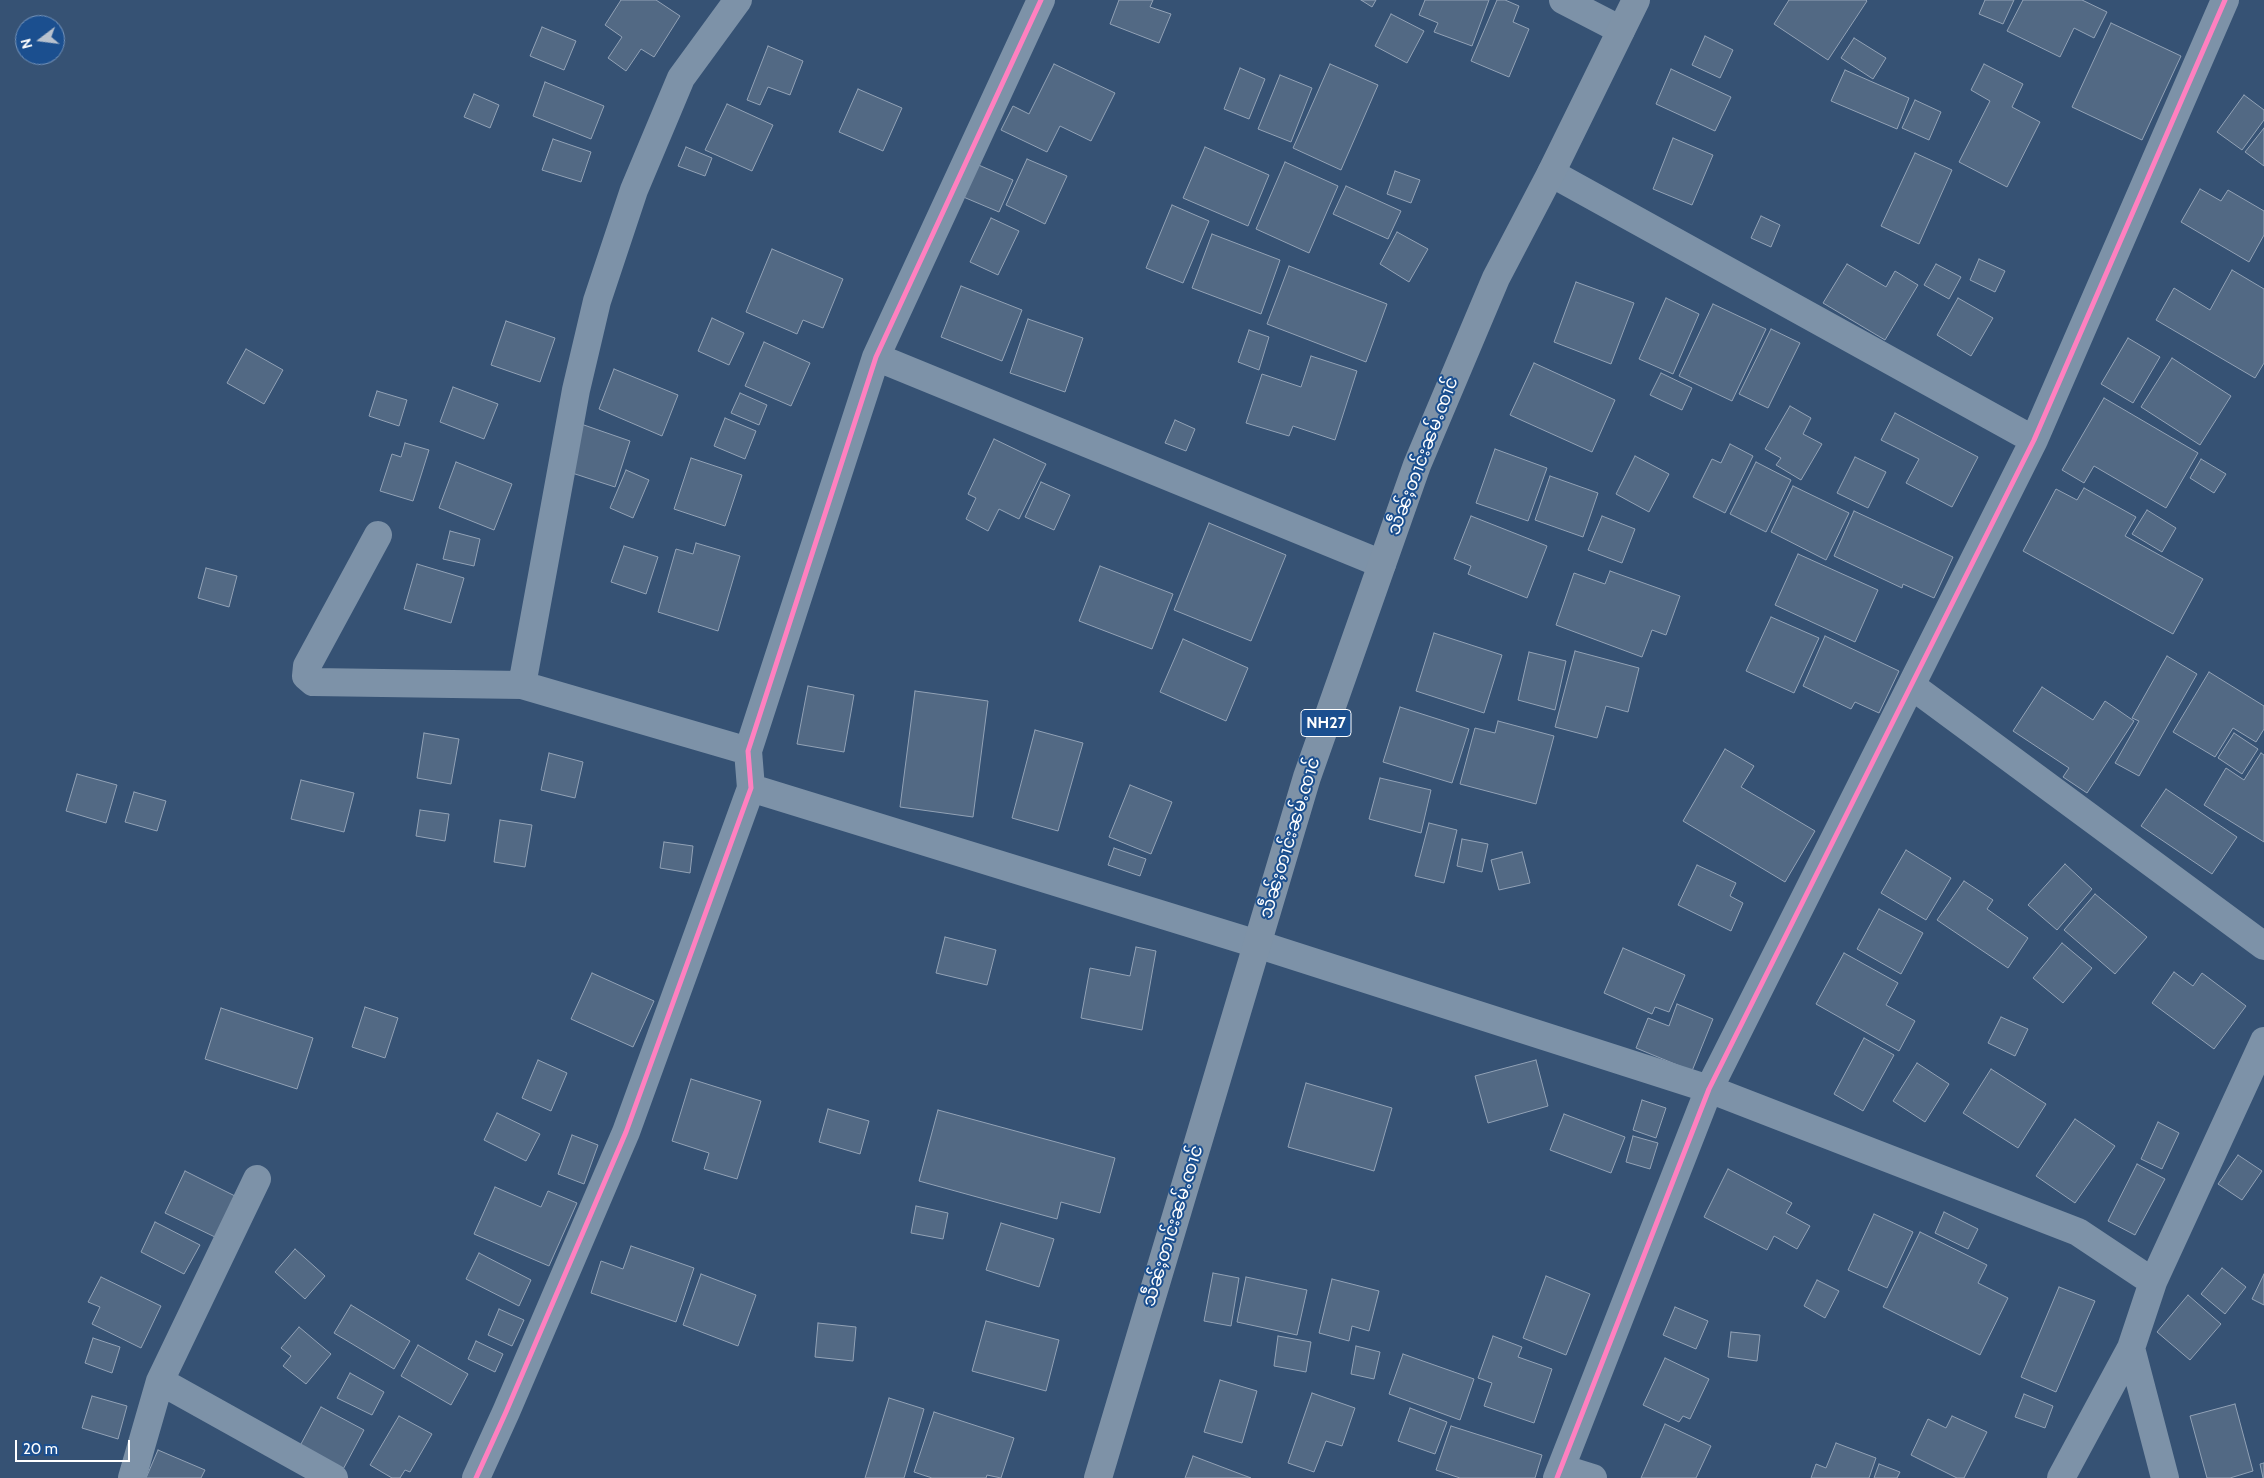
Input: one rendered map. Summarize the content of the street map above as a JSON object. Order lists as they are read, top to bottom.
{
  "streets": {
    "highway": ["သဵၼ်ႈတၢင်းၼမ်ႉၸၢင်", "NH27"]
  },
  "scale_bar": "20 m",
  "north": "left"
}
